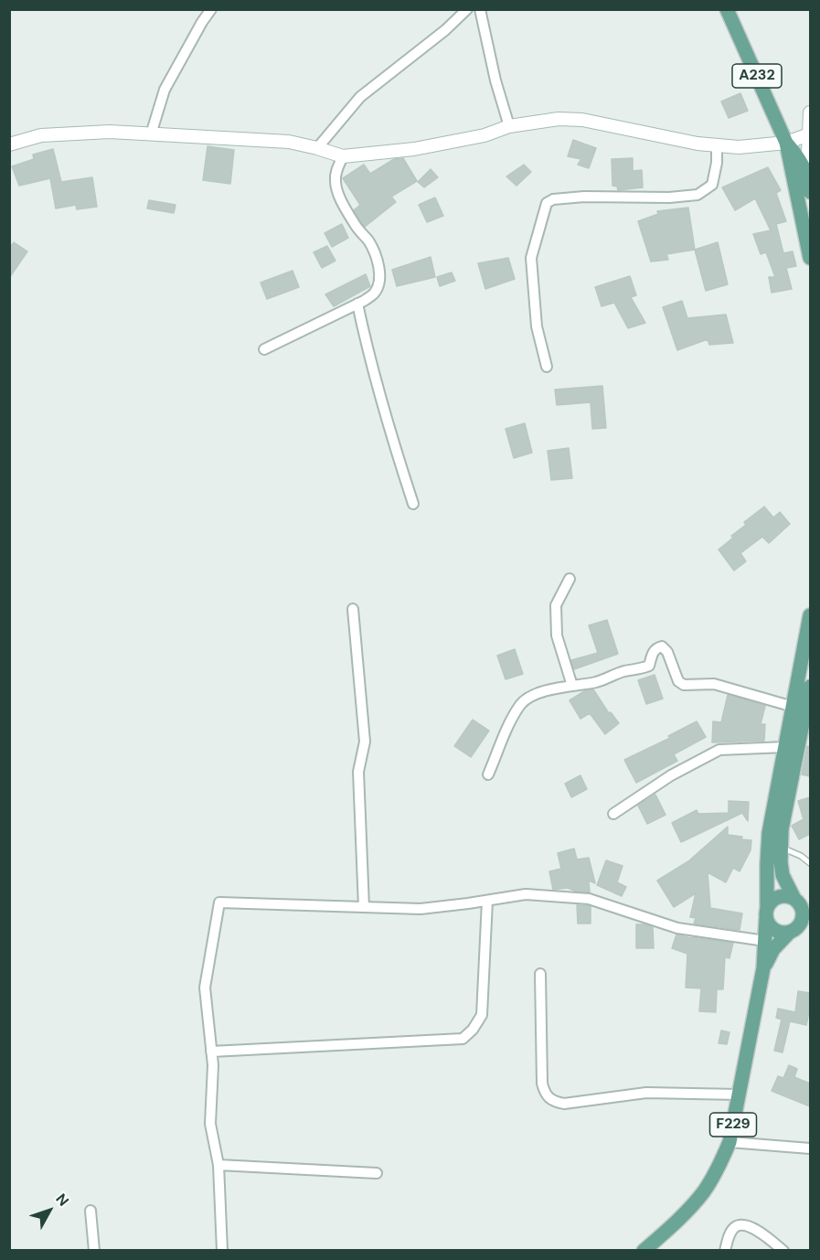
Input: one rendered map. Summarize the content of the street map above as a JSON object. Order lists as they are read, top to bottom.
{
  "streets": {
    "main road": ["A232", "F229"]
  },
  "north": "top right"
}
